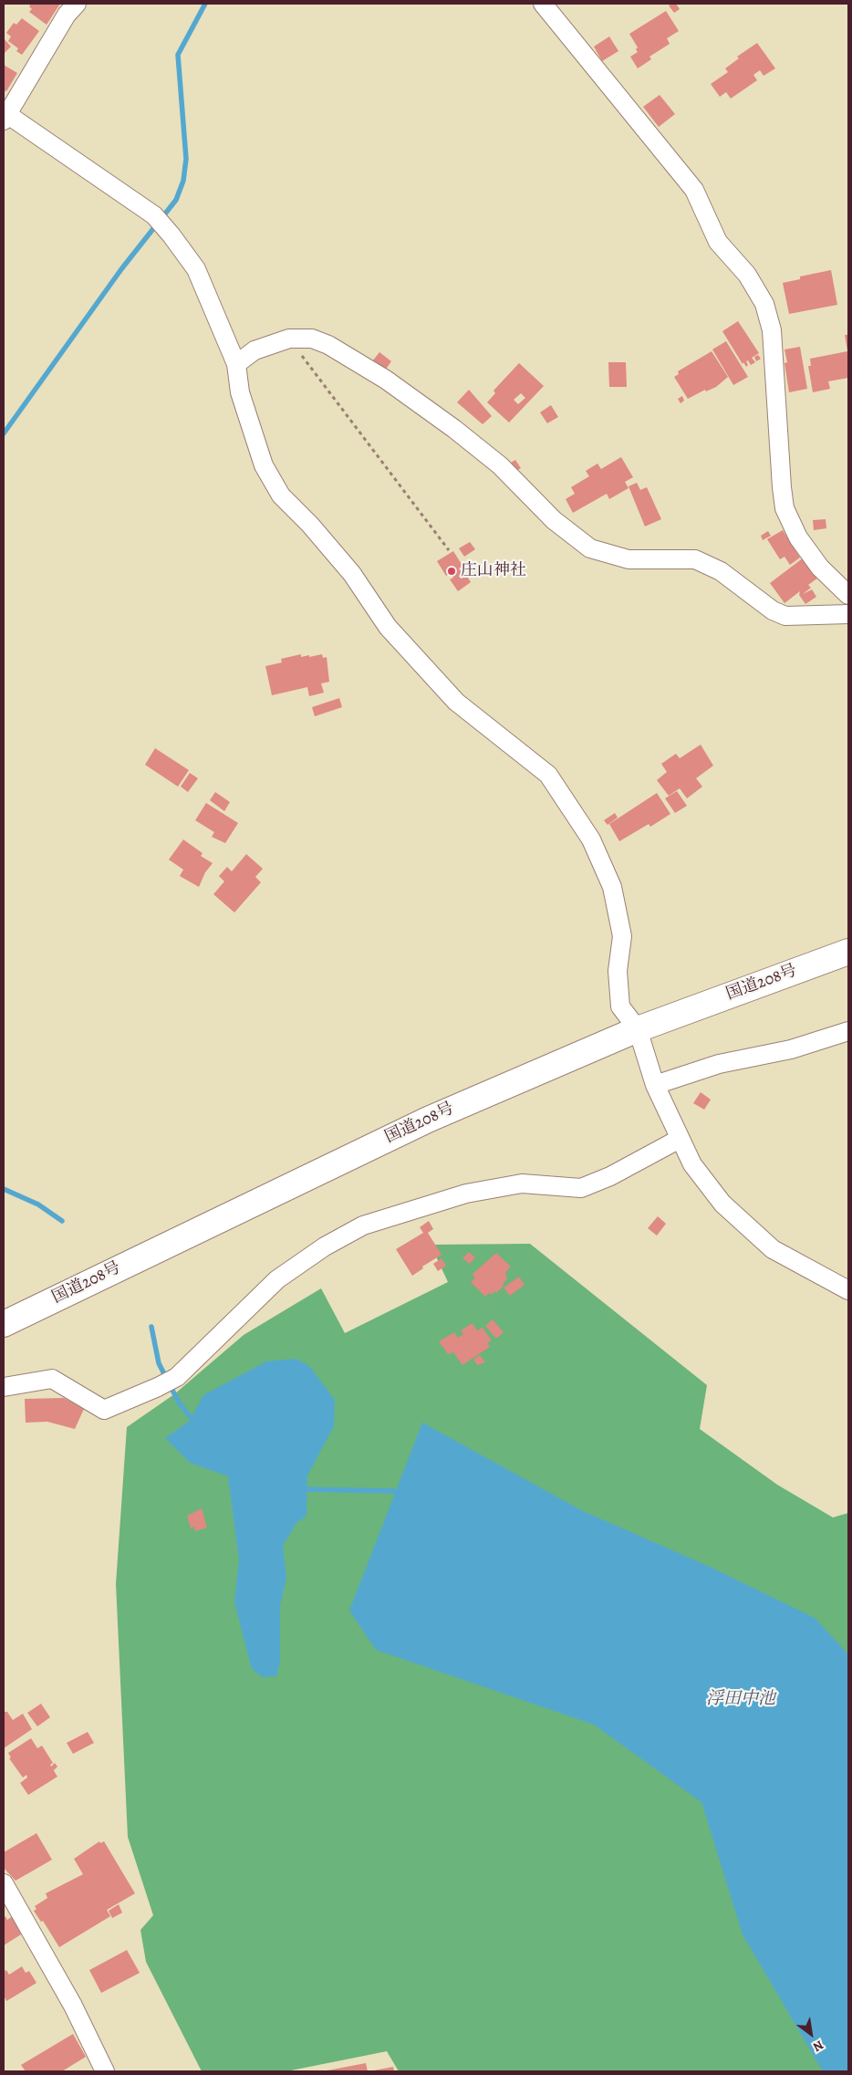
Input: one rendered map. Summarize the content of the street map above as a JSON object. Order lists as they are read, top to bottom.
{
  "streets": {
    "highway": ["国道208号"]
  },
  "water": ["浮田中池"],
  "places": ["庄山神社"],
  "north": "bottom right"
}
